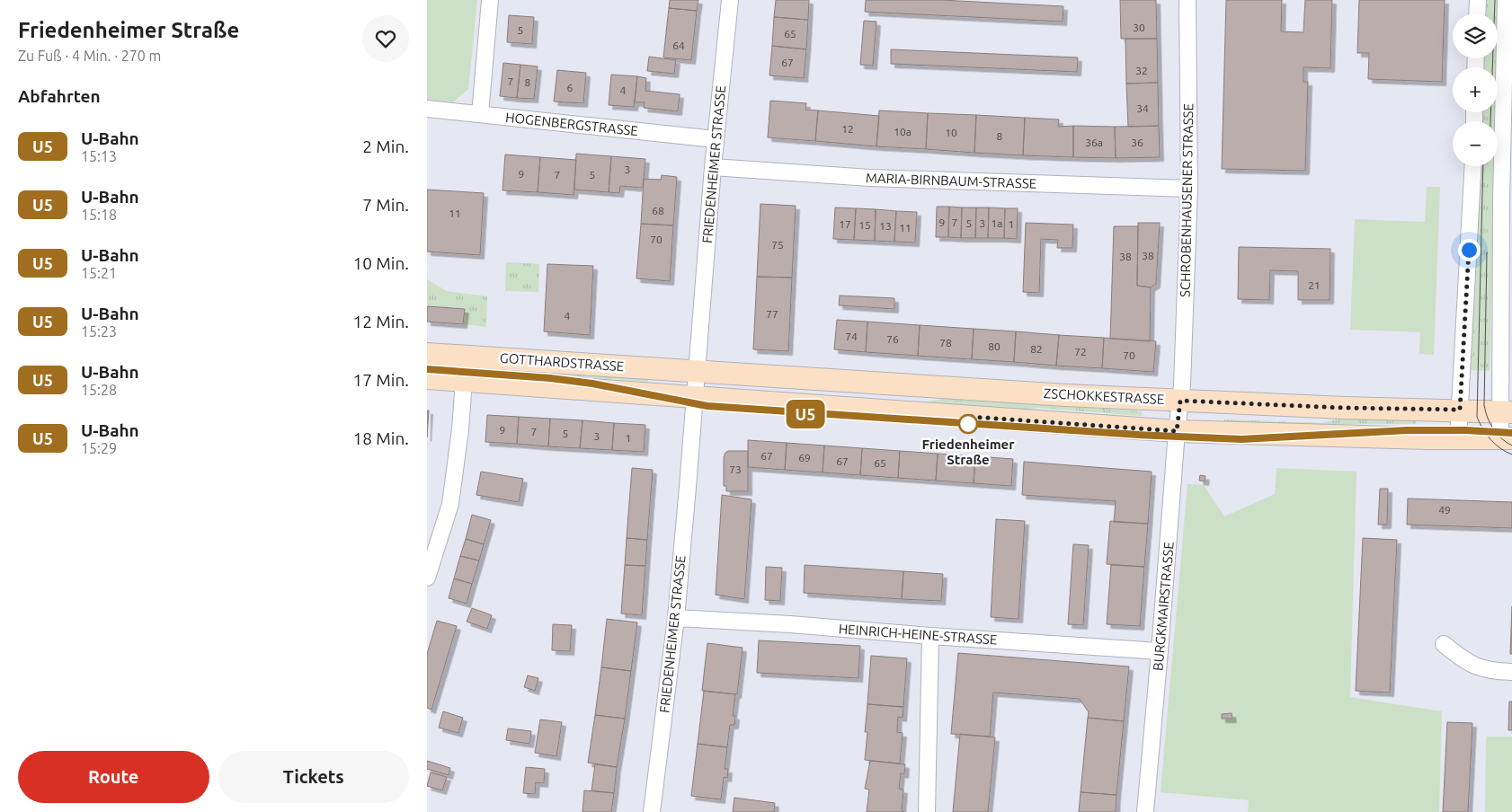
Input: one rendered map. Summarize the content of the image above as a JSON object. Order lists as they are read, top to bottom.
{
  "streets": {
    "main road": ["GOTTHARDSTRASSE", "ZSCHOKKESTRASSE"],
    "street": [
      "HOGENBERGSTRASSE",
      "FRIEDENHEIMER STRASSE",
      "MARIA-BIRNBAUM-STRASSE",
      "SCHROBENHAUSENER STRASSE",
      "BURGKMAIRSTRASSE",
      "HEINRICH-HEINE-STRASSE"
    ]
  },
  "crossings": [
    ["HOGENBERGSTRASSE", "FRIEDENHEIMER STRASSE"],
    ["FRIEDENHEIMER STRASSE", "MARIA-BIRNBAUM-STRASSE"],
    ["FRIEDENHEIMER STRASSE", "GOTTHARDSTRASSE"],
    ["FRIEDENHEIMER STRASSE", "ZSCHOKKESTRASSE"],
    ["FRIEDENHEIMER STRASSE", "HEINRICH-HEINE-STRASSE"],
    ["MARIA-BIRNBAUM-STRASSE", "SCHROBENHAUSENER STRASSE"],
    ["SCHROBENHAUSENER STRASSE", "ZSCHOKKESTRASSE"],
    ["SCHROBENHAUSENER STRASSE", "BURGKMAIRSTRASSE"],
    ["GOTTHARDSTRASSE", "ZSCHOKKESTRASSE"],
    ["ZSCHOKKESTRASSE", "BURGKMAIRSTRASSE"],
    ["BURGKMAIRSTRASSE", "HEINRICH-HEINE-STRASSE"]
  ],
  "places": ["Friedenheimer Straße"],
  "lines": ["metro line U5"],
  "house_numbers": [
    "30",
    "5",
    "65",
    "64",
    "67",
    "32",
    "7",
    "8",
    "6",
    "4",
    "34",
    "12",
    "10a",
    "10",
    "8",
    "36a",
    "36",
    "3",
    "9",
    "7",
    "5",
    "68",
    "11",
    "9",
    "7",
    "5",
    "3",
    "1a",
    "17",
    "1",
    "15",
    "13",
    "11",
    "70",
    "75",
    "38",
    "38",
    "21",
    "77",
    "4",
    "74",
    "76",
    "78",
    "80",
    "82",
    "72",
    "70",
    "9",
    "7",
    "5",
    "3",
    "1",
    "67",
    "69",
    "67",
    "65",
    "73",
    "49"
  ],
  "page": {
    "heading": [
      ["Friedenheimer Straße", "Zu Fuß · 4 Min. · 270 m"],
      "Abfahrten"
    ],
    "on_map": "U5",
    "map_buttons": ["+", "−"],
    "list": [
      {
        "mark": "U5",
        "name": "U-Bahn",
        "note": "15:13",
        "value": "2 Min."
      },
      {
        "mark": "U5",
        "name": "U-Bahn",
        "note": "15:18",
        "value": "7 Min."
      },
      {
        "mark": "U5",
        "name": "U-Bahn",
        "note": "15:21",
        "value": "10 Min."
      },
      {
        "mark": "U5",
        "name": "U-Bahn",
        "note": "15:23",
        "value": "12 Min."
      },
      {
        "mark": "U5",
        "name": "U-Bahn",
        "note": "15:28",
        "value": "17 Min."
      },
      {
        "mark": "U5",
        "name": "U-Bahn",
        "note": "15:29",
        "value": "18 Min."
      }
    ],
    "buttons": ["Route", "Tickets"]
  }
}
